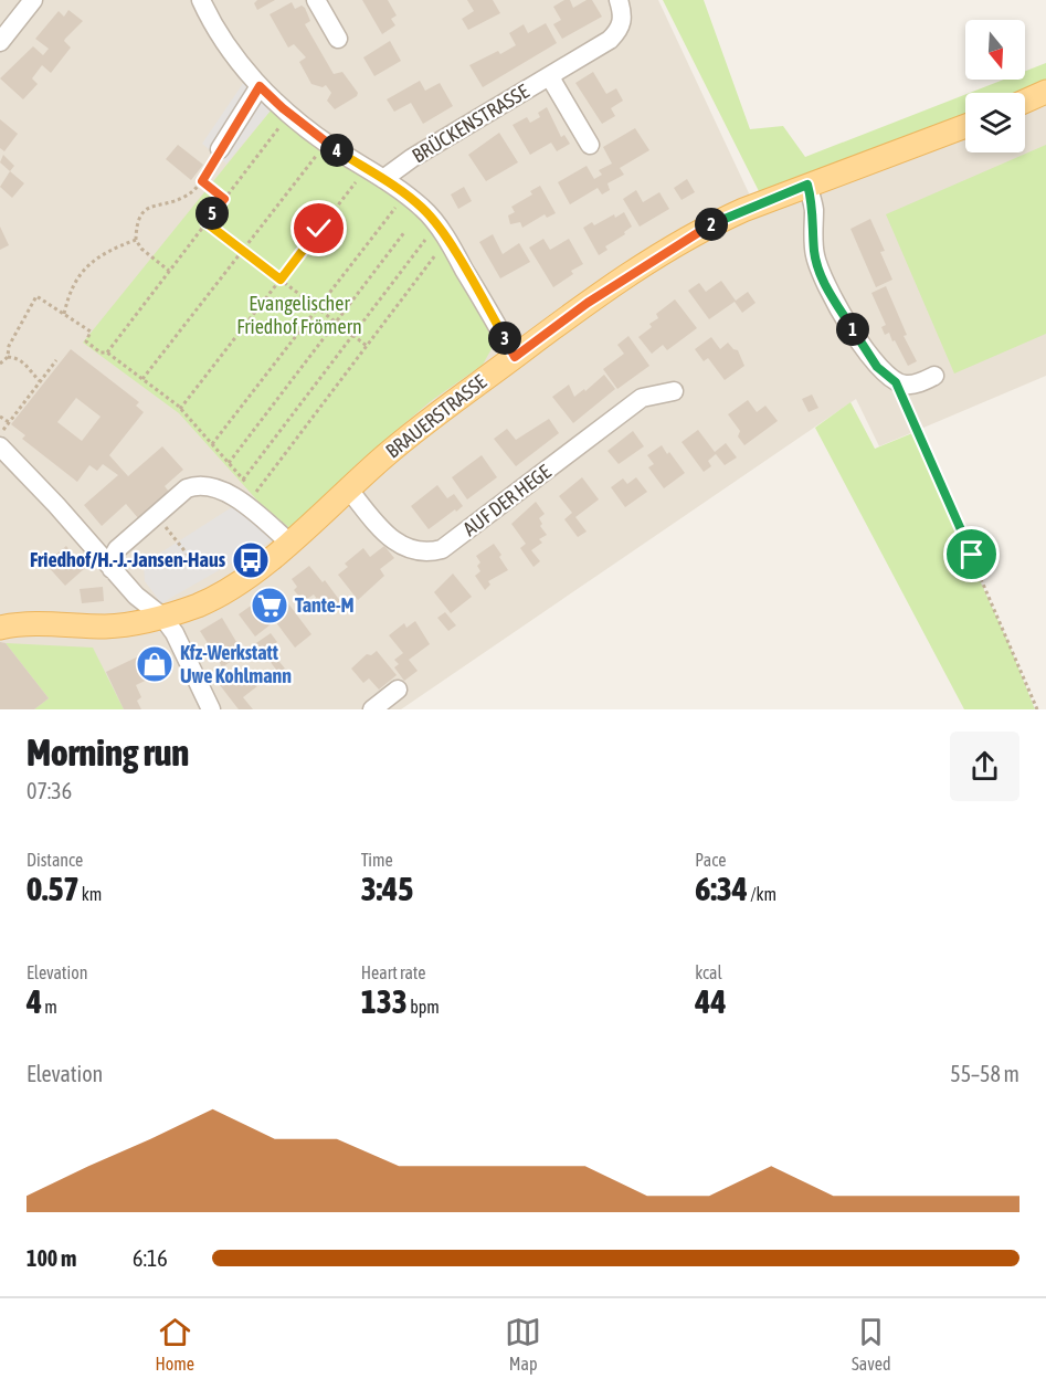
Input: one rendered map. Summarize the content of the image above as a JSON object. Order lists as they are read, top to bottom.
{
  "streets": {
    "main road": ["BRAUERSTRASSE"],
    "street": ["BRÜCKENSTRASSE", "AUF DER HEGE"]
  },
  "crossings": [
    ["BRAUERSTRASSE", "AUF DER HEGE"]
  ],
  "parks": ["Evangelischer Friedhof Frömern"],
  "places": {
    "bus stop": ["Friedhof/H.-J.-Jansen-Haus"],
    "supermarket": ["Tante-M"],
    "shop": ["Kfz-Werkstatt Uwe Kohlmann"]
  },
  "north": "bottom",
  "page": {
    "pins": [
      "4",
      "5",
      "2",
      "1",
      "3"
    ],
    "heading": ["Morning run", "07:36"],
    "stats": [
      ["Distance", "0.57 km"],
      ["Time", "3:45"],
      ["Pace", "6:34 /km"],
      ["Elevation", "4 m"],
      ["Heart rate", "133 bpm"],
      ["kcal", "44"]
    ],
    "chart": ["Elevation", "55–58 m"],
    "list": [
      {
        "name": "100 m",
        "note": "6:16"
      }
    ],
    "tabs": ["Home", "Map", "Saved"]
  }
}
